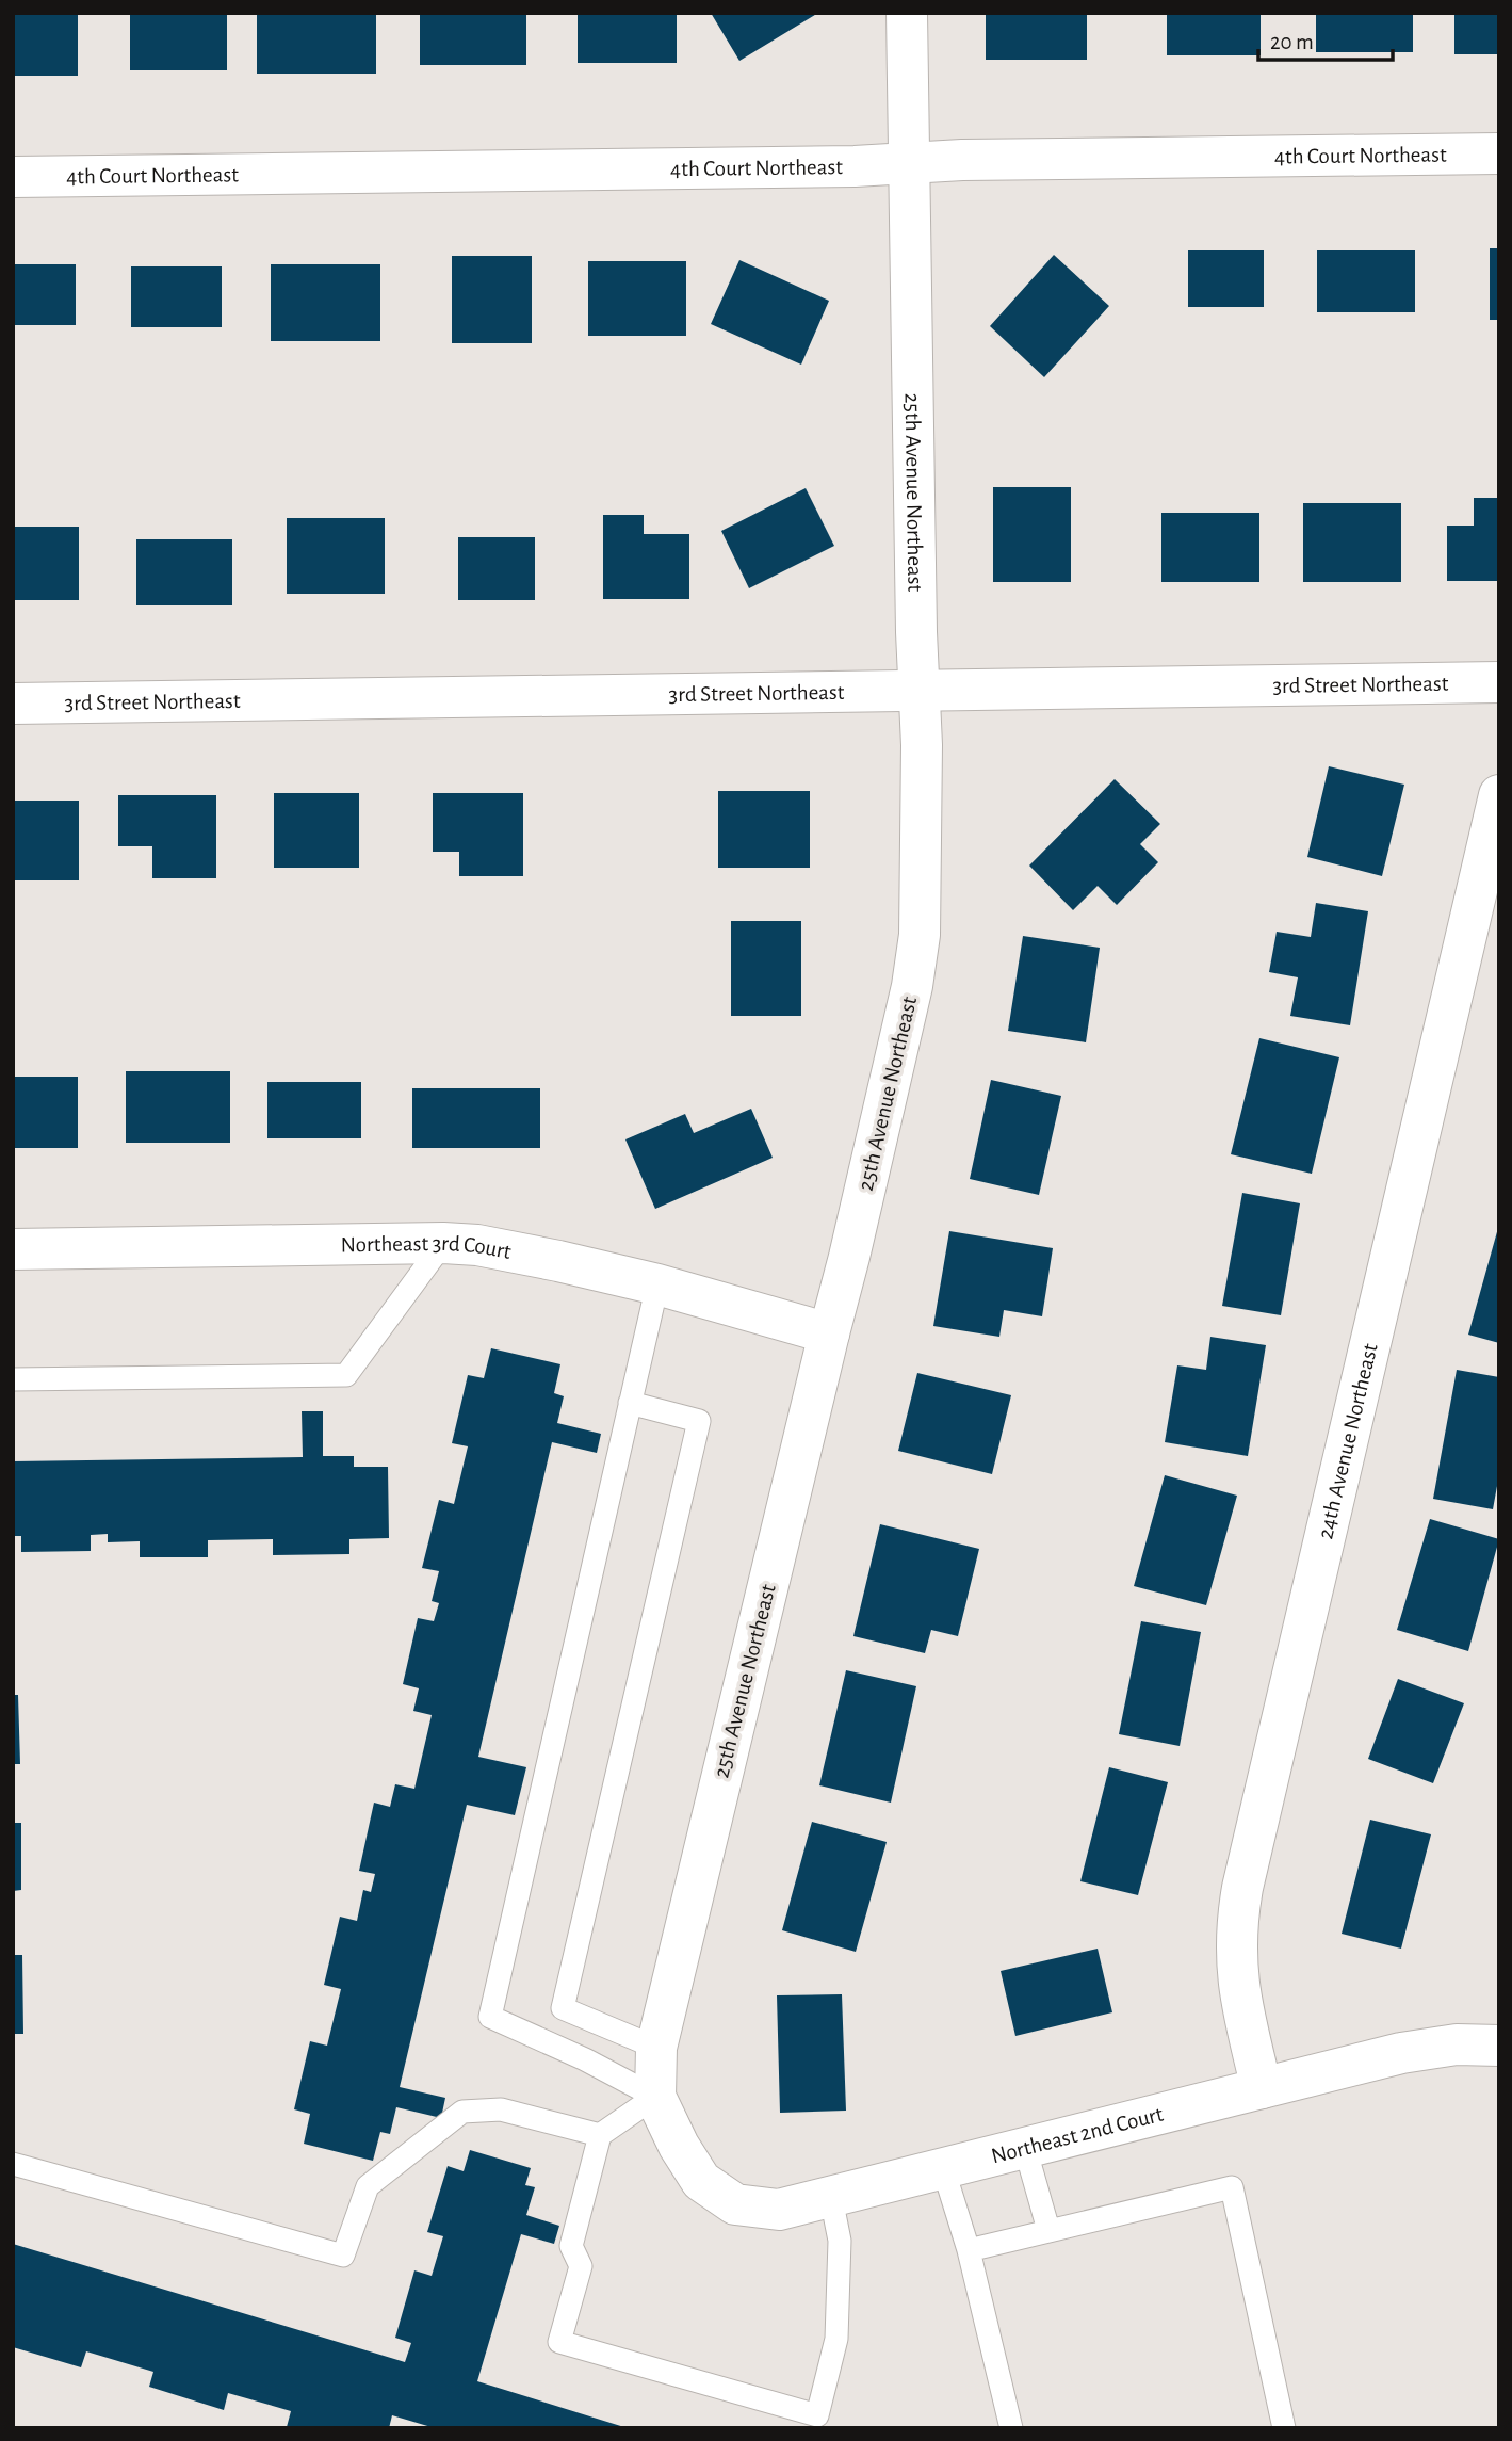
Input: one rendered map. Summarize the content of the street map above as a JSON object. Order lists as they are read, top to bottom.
{
  "streets": {
    "street": [
      "4th Court Northeast",
      "25th Avenue Northeast",
      "3rd Street Northeast",
      "Northeast 3rd Court",
      "24th Avenue Northeast",
      "Northeast 2nd Court"
    ]
  },
  "crossings": [
    ["4th Court Northeast", "25th Avenue Northeast"],
    ["25th Avenue Northeast", "3rd Street Northeast"],
    ["25th Avenue Northeast", "Northeast 3rd Court"],
    ["25th Avenue Northeast", "Northeast 2nd Court"],
    ["24th Avenue Northeast", "Northeast 2nd Court"]
  ],
  "scale_bar": "20 m"
}
